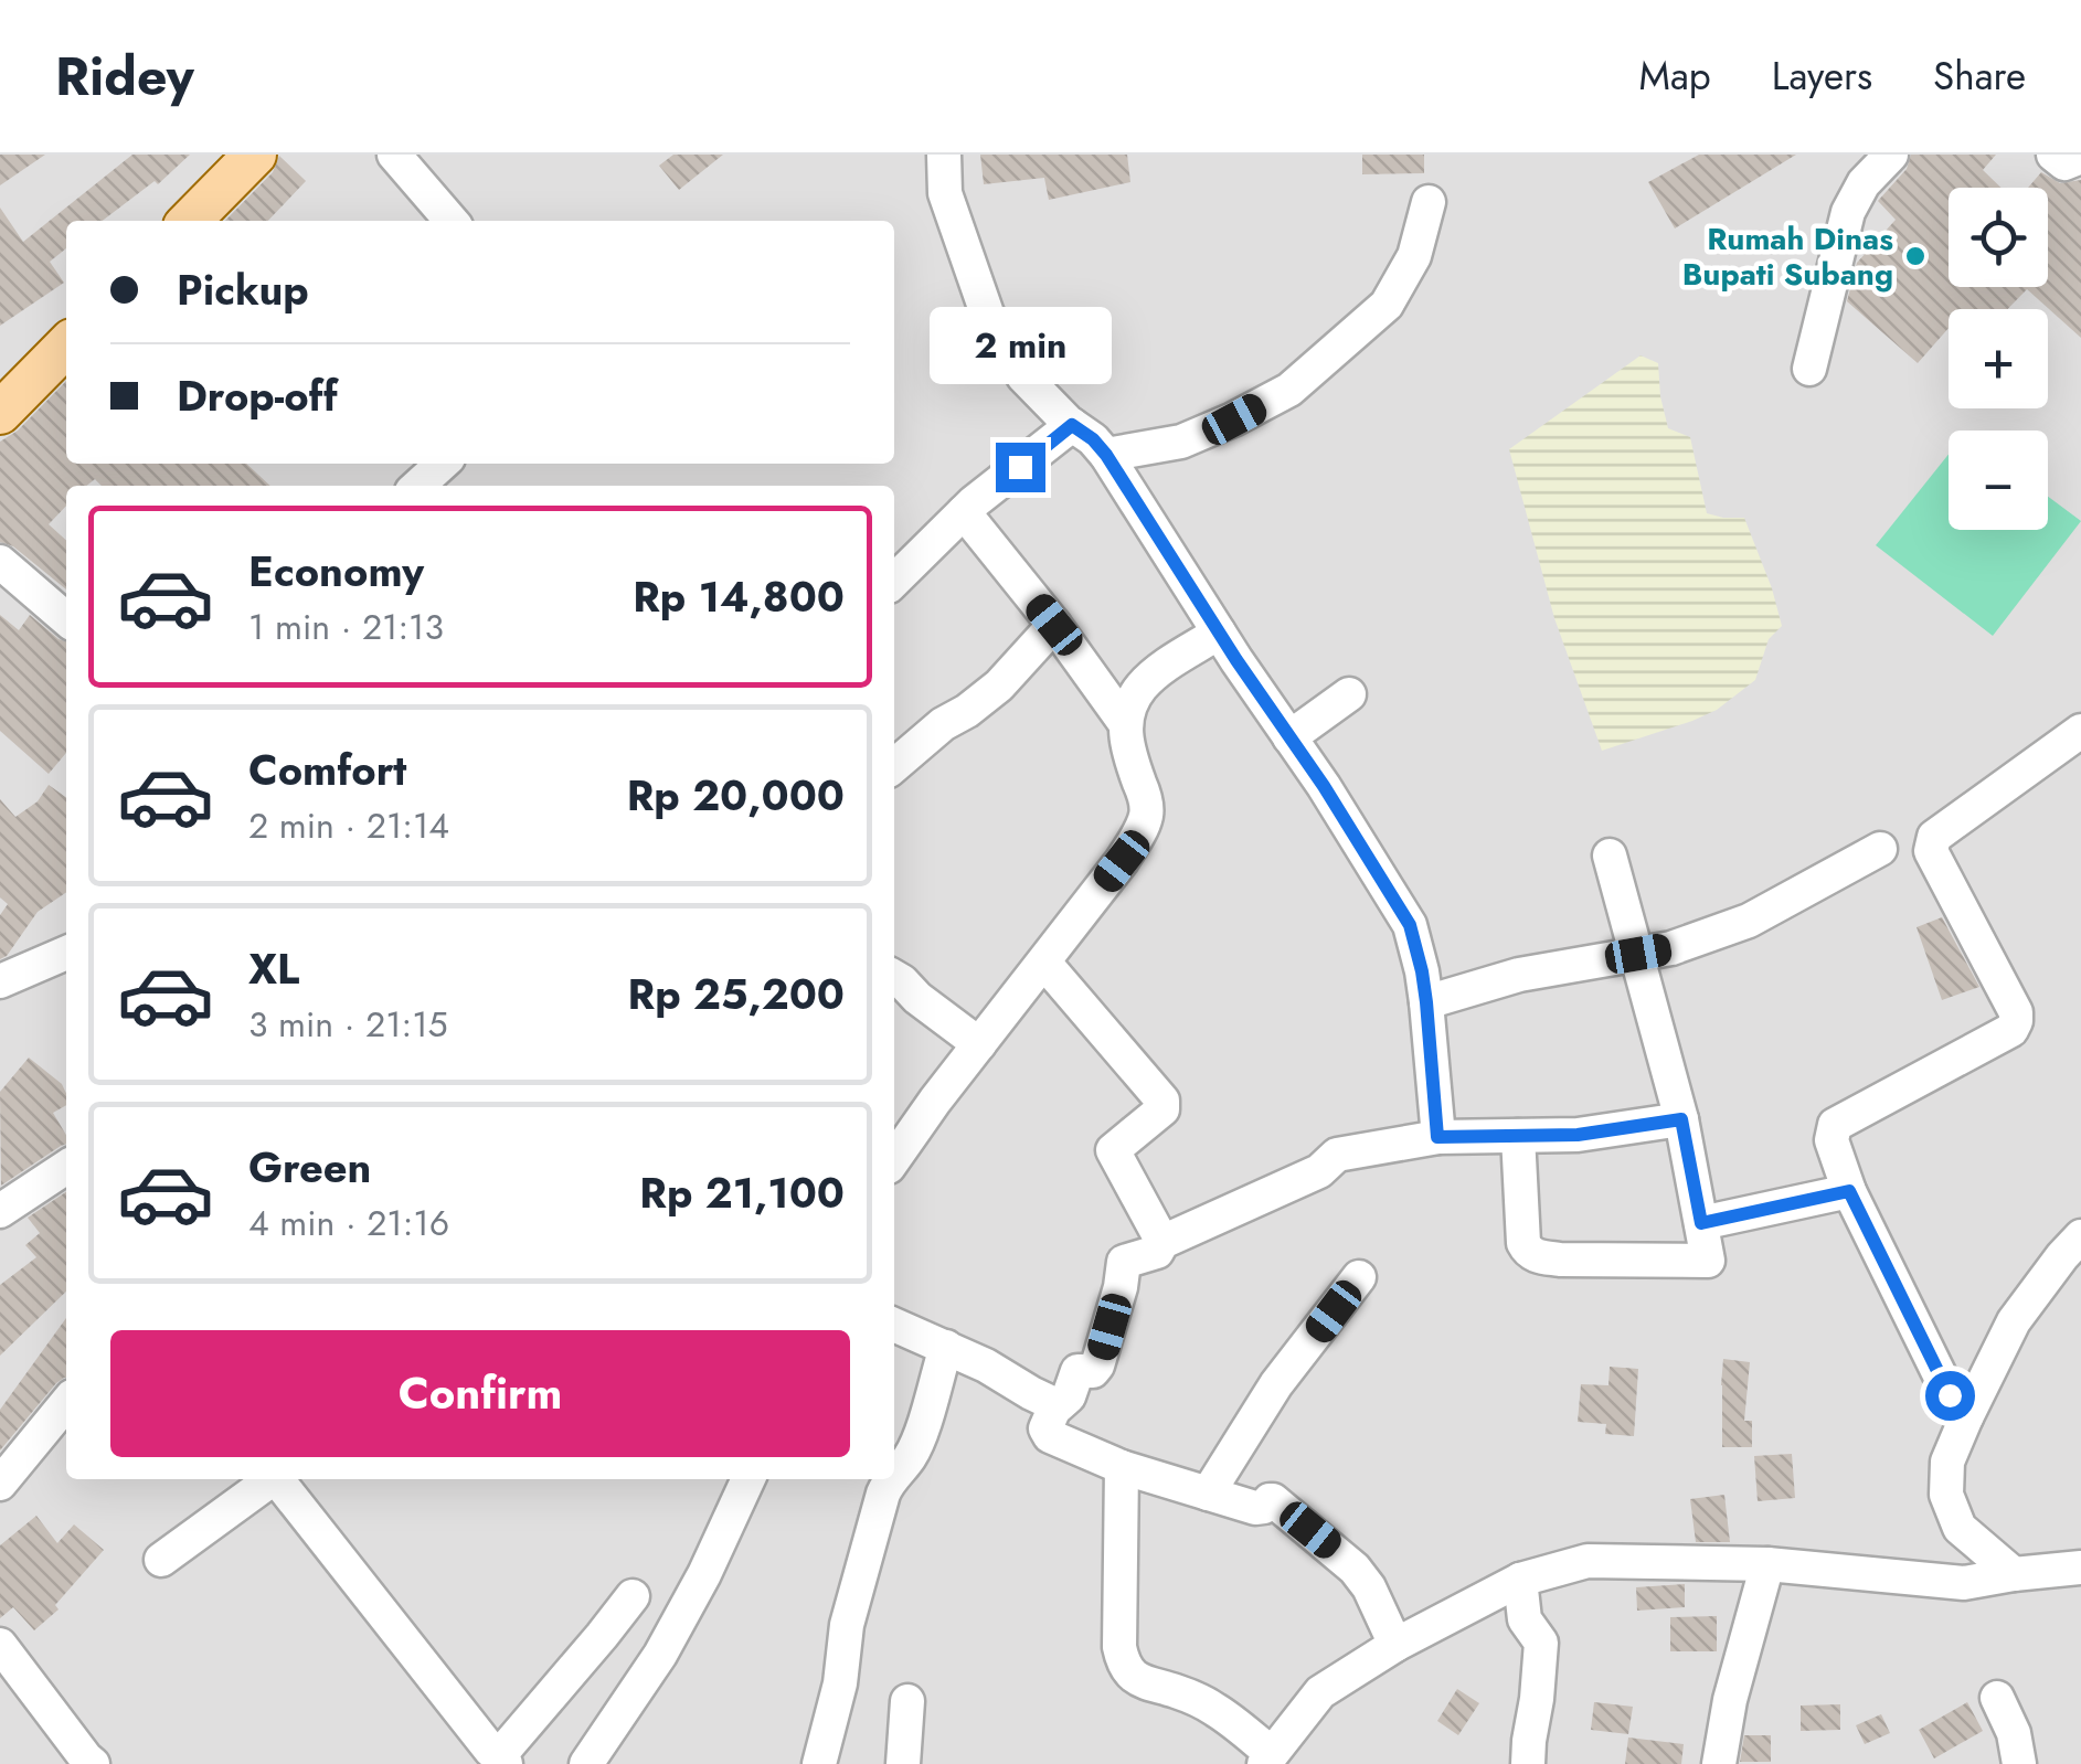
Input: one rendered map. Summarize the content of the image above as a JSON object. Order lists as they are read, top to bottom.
{
  "places": ["Rumah Dinas Bupati Subang"],
  "page": {
    "header": "Ridey",
    "nav": ["Map", "Layers", "Share"],
    "map_buttons": ["+", "−"],
    "banner": ["Pickup", "Drop-off"],
    "bubble": "2 min",
    "list": [
      {
        "name": "Economy",
        "note": "1 min · 21:13",
        "value": "Rp 14,800"
      },
      {
        "name": "Comfort",
        "note": "2 min · 21:14",
        "value": "Rp 20,000"
      },
      {
        "name": "XL",
        "note": "3 min · 21:15",
        "value": "Rp 25,200"
      },
      {
        "name": "Green",
        "note": "4 min · 21:16",
        "value": "Rp 21,100"
      }
    ],
    "buttons": "Confirm"
  }
}
